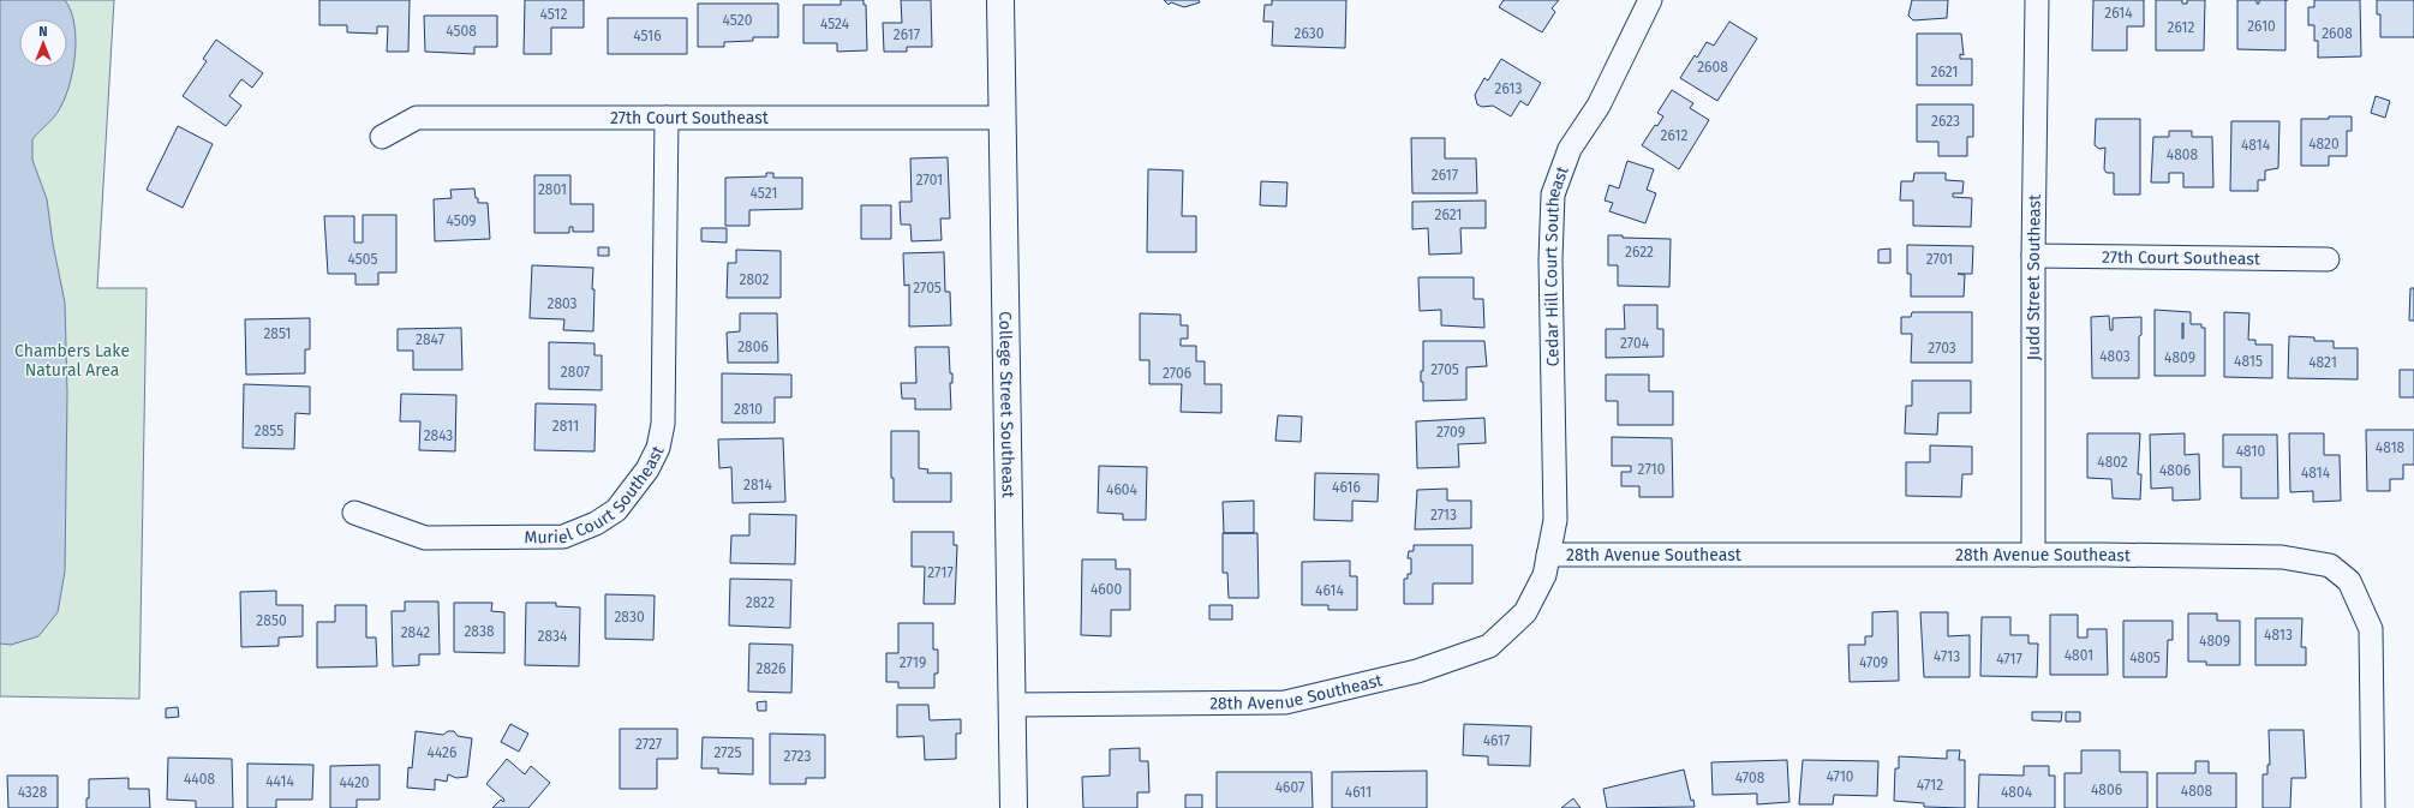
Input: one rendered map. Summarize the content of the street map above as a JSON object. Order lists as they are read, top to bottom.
{
  "streets": {
    "main road": ["College Street Southeast"],
    "street": [
      "27th Court Southeast",
      "Cedar Hill Court Southeast",
      "Judd Street Southeast",
      "Muriel Court Southeast",
      "28th Avenue Southeast"
    ]
  },
  "crossings": [
    ["27th Court Southeast", "Judd Street Southeast"],
    ["27th Court Southeast", "College Street Southeast"],
    ["27th Court Southeast", "Muriel Court Southeast"],
    ["Cedar Hill Court Southeast", "28th Avenue Southeast"],
    ["Judd Street Southeast", "28th Avenue Southeast"],
    ["College Street Southeast", "28th Avenue Southeast"]
  ],
  "parks": ["Chambers Lake Natural Area"],
  "house_numbers": [
    "2614",
    "4512",
    "4520",
    "4524",
    "2610",
    "2612",
    "4508",
    "2630",
    "2608",
    "2617",
    "4516",
    "2608",
    "2621",
    "2613",
    "2623",
    "2612",
    "4820",
    "4814",
    "4808",
    "2617",
    "2701",
    "2801",
    "4521",
    "2621",
    "4509",
    "2622",
    "4505",
    "2701",
    "2802",
    "2705",
    "2803",
    "2851",
    "2847",
    "2704",
    "2806",
    "2703",
    "4803",
    "4809",
    "4815",
    "4821",
    "2705",
    "2807",
    "2706",
    "2810",
    "2811",
    "2855",
    "2709",
    "2843",
    "4818",
    "4810",
    "4802",
    "2710",
    "4806",
    "4814",
    "2814",
    "4616",
    "4604",
    "2713",
    "2717",
    "4600",
    "4614",
    "2822",
    "2830",
    "2850",
    "2838",
    "2842",
    "4813",
    "2834",
    "4809",
    "4801",
    "4713",
    "4805",
    "4717",
    "2719",
    "4709",
    "2826",
    "4617",
    "2727",
    "4426",
    "2725",
    "2723",
    "4710",
    "4708",
    "4408",
    "4414",
    "4420",
    "4712",
    "4607",
    "4806",
    "4808",
    "4328",
    "4611",
    "4804"
  ],
  "north": "top"
}
